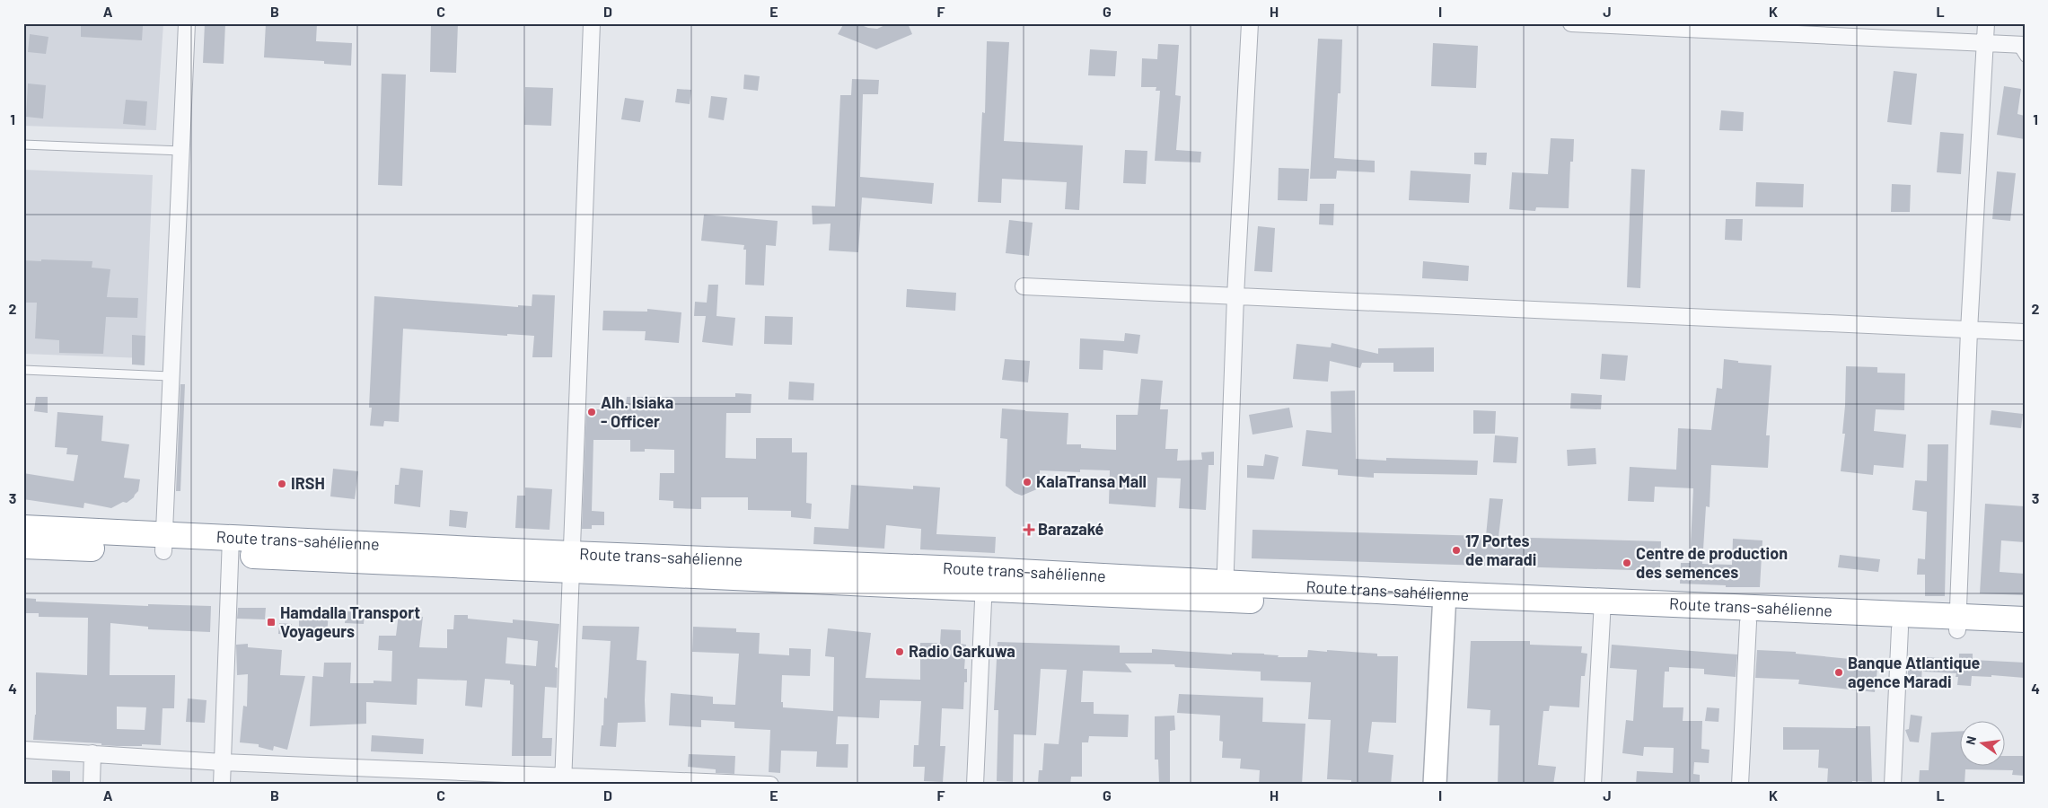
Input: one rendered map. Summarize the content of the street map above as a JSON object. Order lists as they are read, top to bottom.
{
  "streets": {
    "highway": ["Route trans-sahélienne"]
  },
  "places": {
    "other": [
      "Alh. Isiaka - Officer",
      "KalaTransa Mall",
      "IRSH",
      "17 Portes de maradi",
      "Centre de production des semences",
      "Radio Garkuwa",
      "Banque Atlantique agence Maradi"
    ],
    "health": ["Barazaké"],
    "transit": ["Hamdalla Transport Voyageurs"]
  },
  "north": "left",
  "grid": {
    "columns": [
      "A",
      "B",
      "C",
      "D",
      "E",
      "F",
      "G",
      "H",
      "I",
      "J",
      "K",
      "L"
    ],
    "rows": [
      "1",
      "2",
      "3",
      "4"
    ]
  }
}
